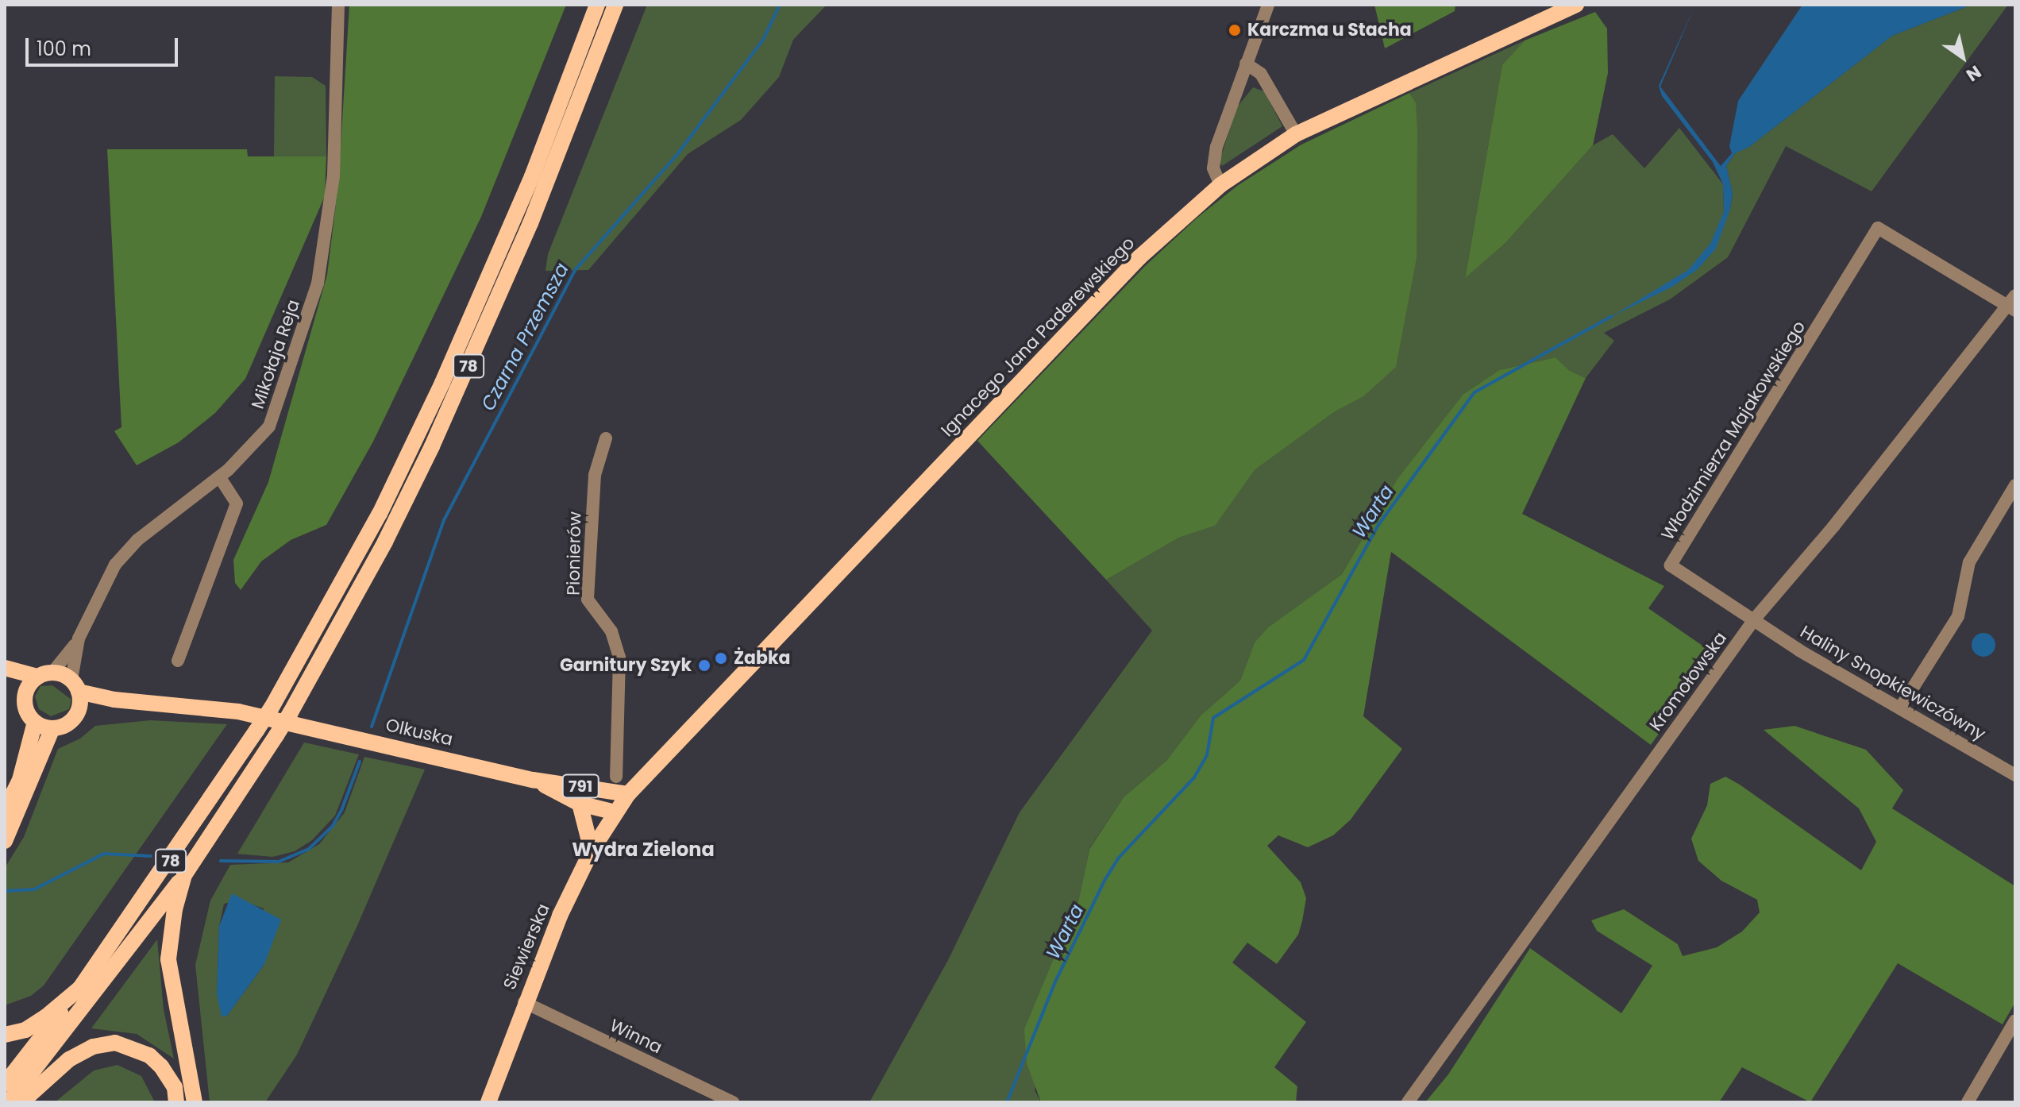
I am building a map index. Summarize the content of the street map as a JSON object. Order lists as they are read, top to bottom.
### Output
{
  "streets": {
    "main road": [
      "Ignacego Jana Paderewskiego",
      "78",
      "Olkuska",
      "791",
      "Siewierska"
    ],
    "street": [
      "Mikołaja Reja",
      "Włodzimierza Majakowskiego",
      "Pionierów",
      "Kromołowska",
      "Haliny Snopkiewiczówny",
      "Winna"
    ]
  },
  "crossings": [
    ["Ignacego Jana Paderewskiego", "Olkuska"],
    ["Ignacego Jana Paderewskiego", "Siewierska"],
    ["78", "Olkuska"],
    ["Włodzimierza Majakowskiego", "Kromołowska"],
    ["Włodzimierza Majakowskiego", "Haliny Snopkiewiczówny"],
    ["Kromołowska", "Haliny Snopkiewiczówny"],
    ["Olkuska", "Siewierska"],
    ["Siewierska", "Winna"]
  ],
  "districts": ["Wydra Zielona"],
  "water": ["Czarna Przemsza", "Warta"],
  "places": ["Karczma u Stacha", "Żabka", "Garnitury Szyk"],
  "scale_bar": "100 m",
  "north": "bottom right"
}
